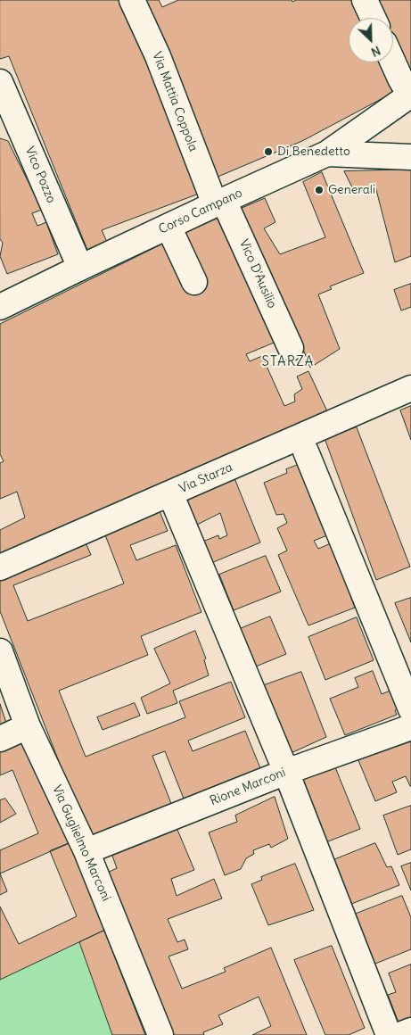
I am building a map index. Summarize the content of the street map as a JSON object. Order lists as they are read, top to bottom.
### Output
{
  "streets": {
    "street": [
      "Via Mattia Coppola",
      "Vico Pozzo",
      "Corso Campano",
      "Vico D'Ausilio",
      "Via Starza",
      "Rione Marconi",
      "Via Guglielmo Marconi"
    ]
  },
  "crossings": [
    ["Via Mattia Coppola", "Corso Campano"],
    ["Via Mattia Coppola", "Vico D'Ausilio"],
    ["Vico Pozzo", "Corso Campano"],
    ["Corso Campano", "Vico D'Ausilio"],
    ["Rione Marconi", "Via Guglielmo Marconi"]
  ],
  "districts": ["STARZA"],
  "places": ["Di Benedetto", "Generali"],
  "north": "bottom right"
}
